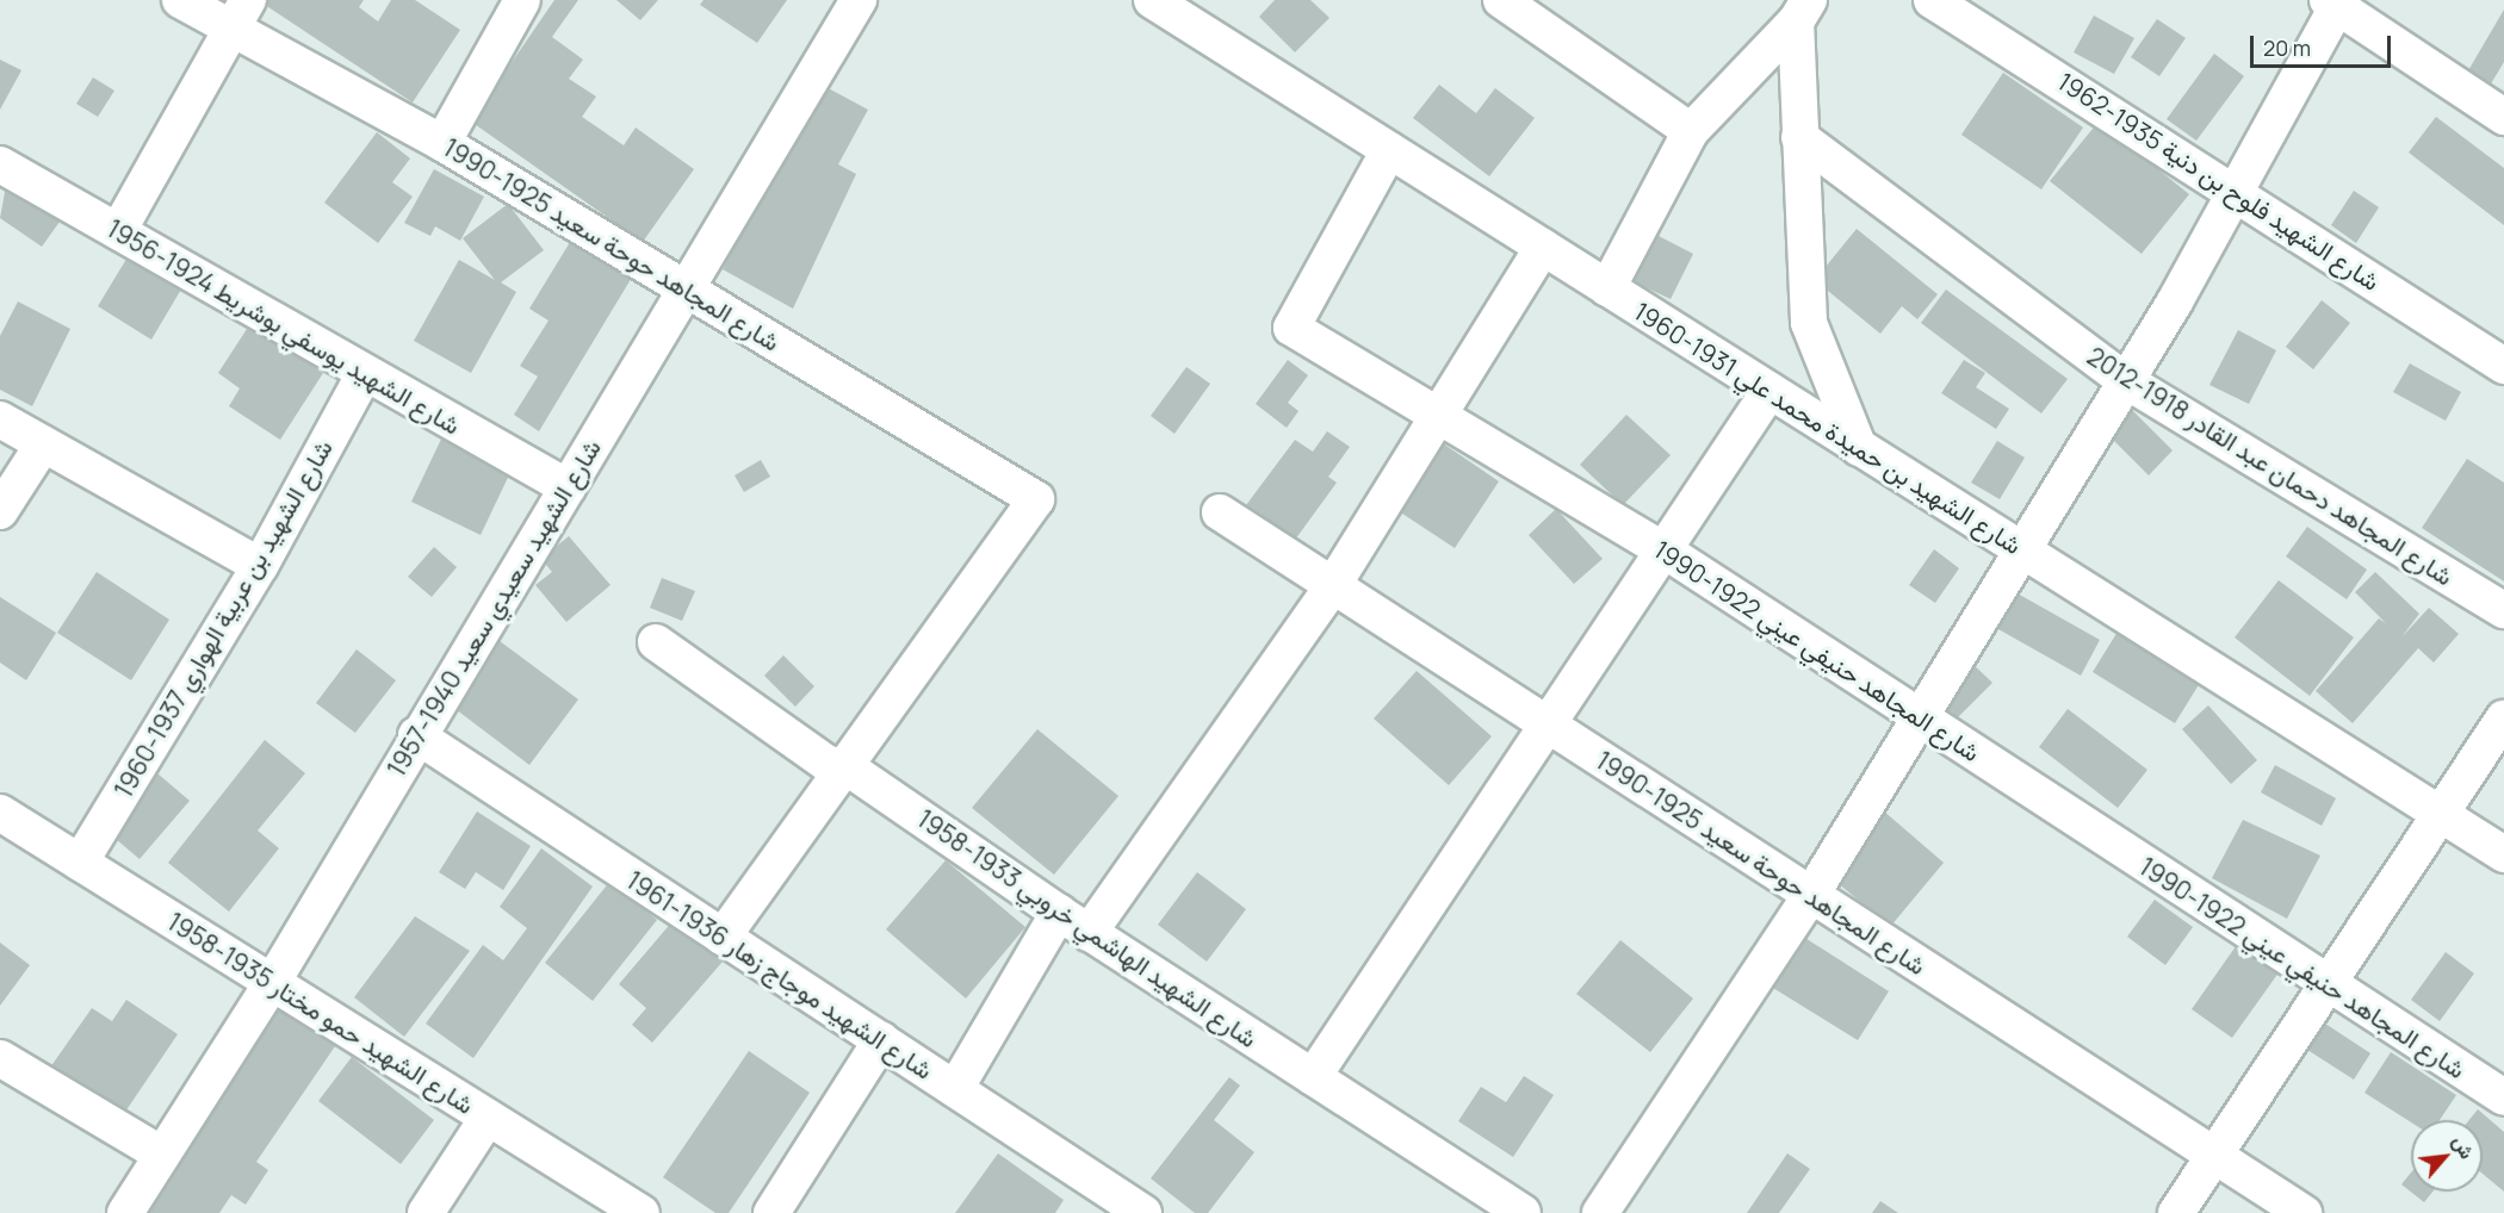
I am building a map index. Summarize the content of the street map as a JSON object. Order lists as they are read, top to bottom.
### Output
{
  "streets": {
    "street": [
      "شارع الشهيد فلوح بن دنية 1935-1962",
      "شارع المجاهد حوحة سعيد 1925-1990",
      "شارع الشهيد يوسفي بوشريط 1924-1956",
      "شارع الشهيد بن حميدة محمد علي 1931-1960",
      "شارع المجاهد دحمان عبد القادر 1918-2012",
      "شارع الشهيد سعيدي سعيد 1940-1957",
      "شارع الشهيد بن عربية الهواري 1937-1960",
      "شارع المجاهد حنيفي عيني 1922-1990",
      "شارع الشهيد الهاشمي خروبي 1933-1958",
      "شارع الشهيد موجاج زهار 1936-1961",
      "شارع الشهيد حمو مختار 1935-1958"
    ]
  },
  "crossings": [
    ["شارع المجاهد حوحة سعيد 1925-1990", "شارع الشهيد سعيدي سعيد 1940-1957"],
    ["شارع المجاهد حوحة سعيد 1925-1990", "شارع الشهيد الهاشمي خروبي 1933-1958"],
    ["شارع الشهيد يوسفي بوشريط 1924-1956", "شارع الشهيد سعيدي سعيد 1940-1957"],
    ["شارع الشهيد يوسفي بوشريط 1924-1956", "شارع الشهيد بن عربية الهواري 1937-1960"],
    ["شارع الشهيد بن حميدة محمد علي 1931-1960", "شارع المجاهد حنيفي عيني 1922-1990"],
    ["شارع الشهيد سعيدي سعيد 1940-1957", "شارع الشهيد موجاج زهار 1936-1961"],
    ["شارع الشهيد سعيدي سعيد 1940-1957", "شارع الشهيد حمو مختار 1935-1958"],
    ["شارع الشهيد بن عربية الهواري 1937-1960", "شارع الشهيد حمو مختار 1935-1958"]
  ],
  "scale_bar": "20 m",
  "north": "top right"
}
